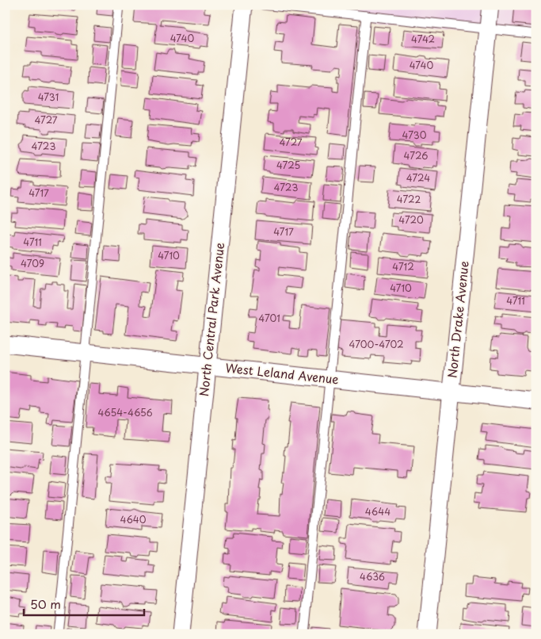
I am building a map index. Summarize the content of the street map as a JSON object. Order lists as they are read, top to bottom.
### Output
{
  "streets": {
    "street": ["North Central Park Avenue", "North Drake Avenue", "West Leland Avenue"]
  },
  "crossings": [
    ["North Central Park Avenue", "West Leland Avenue"],
    ["North Drake Avenue", "West Leland Avenue"]
  ],
  "house_numbers": [
    "4740",
    "4742",
    "4740",
    "4731",
    "4727",
    "4730",
    "4727",
    "4723",
    "4726",
    "4725",
    "4724",
    "4723",
    "4717",
    "4722",
    "4720",
    "4717",
    "4711",
    "4710",
    "4709",
    "4712",
    "4710",
    "4711",
    "4701",
    "4700-4702",
    "4654-4656",
    "4644",
    "4640",
    "4636"
  ],
  "scale_bar": "50 m"
}
